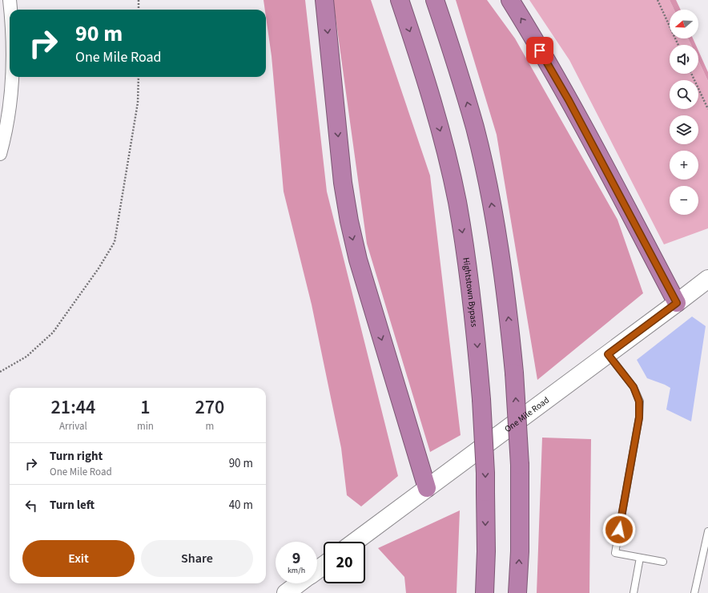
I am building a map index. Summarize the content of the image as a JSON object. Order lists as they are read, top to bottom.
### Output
{
  "streets": {
    "highway": ["Hightstown Bypass"],
    "street": ["One Mile Road"]
  },
  "north": "left",
  "page": {
    "map_buttons": ["+", "−"],
    "turn": ["90 m", "One Mile Road"],
    "eta": [
      "21:44",
      "Arrival",
      "1",
      "min",
      "270",
      "m"
    ],
    "list": [
      {
        "name": "Turn right",
        "note": "One Mile Road",
        "value": "90 m"
      },
      {
        "name": "Turn left",
        "value": "40 m"
      }
    ],
    "buttons": ["Exit", "Share"],
    "speed": "9 km/h",
    "limit": "20"
  }
}
